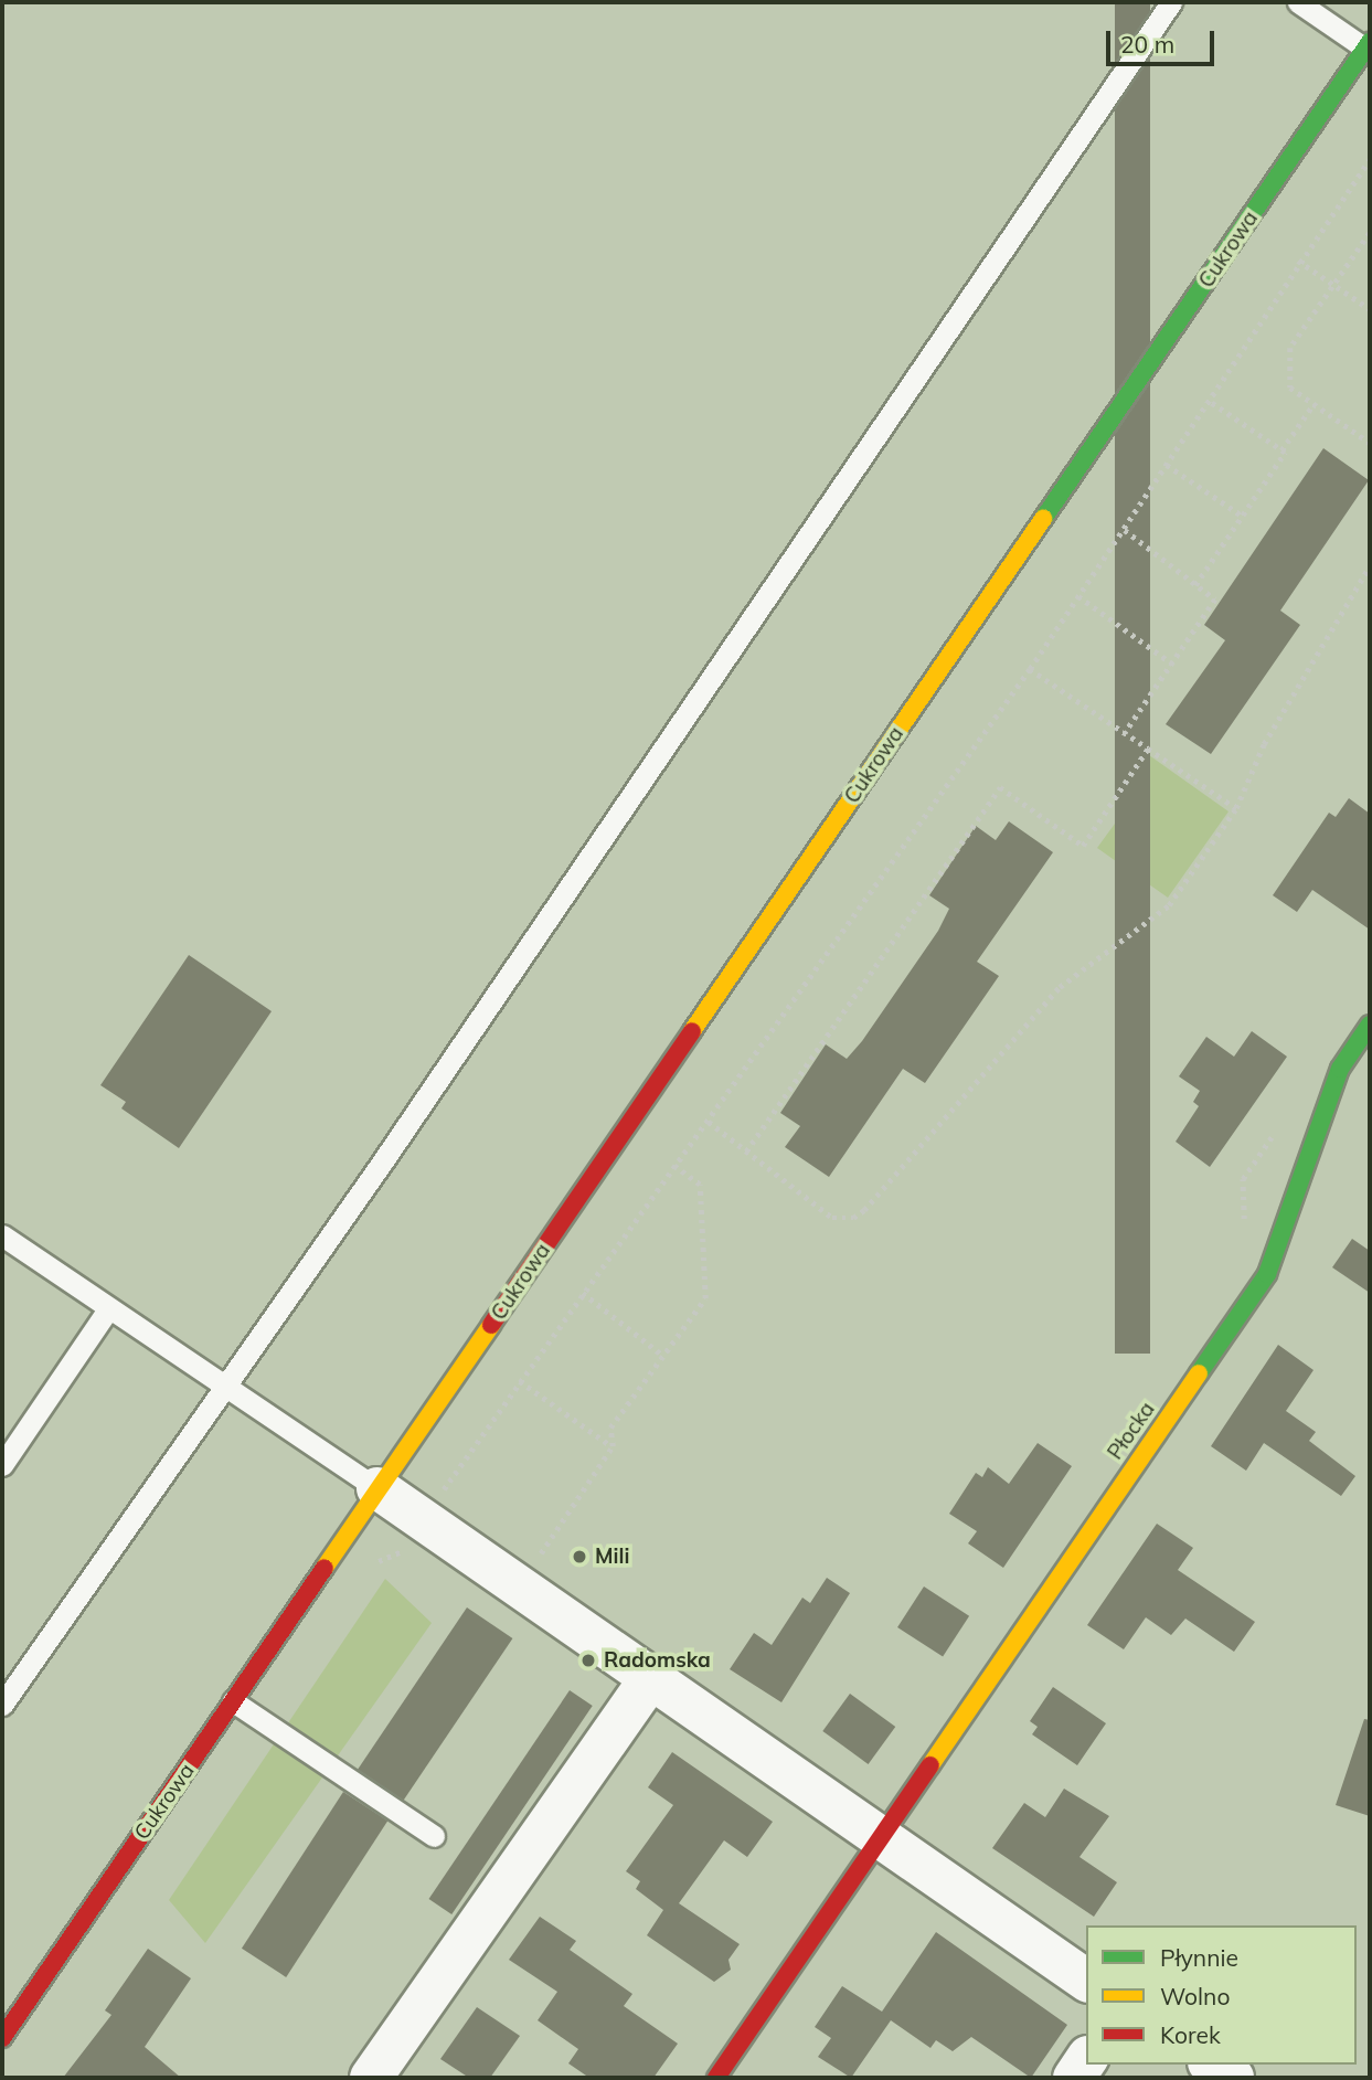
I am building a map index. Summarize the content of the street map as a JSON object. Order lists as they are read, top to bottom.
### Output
{
  "streets": {
    "street": ["Cukrowa", "Płocka"]
  },
  "places": ["Mili", "Radomska"],
  "legend": ["Płynnie", "Wolno", "Korek"],
  "scale_bar": "20 m"
}
